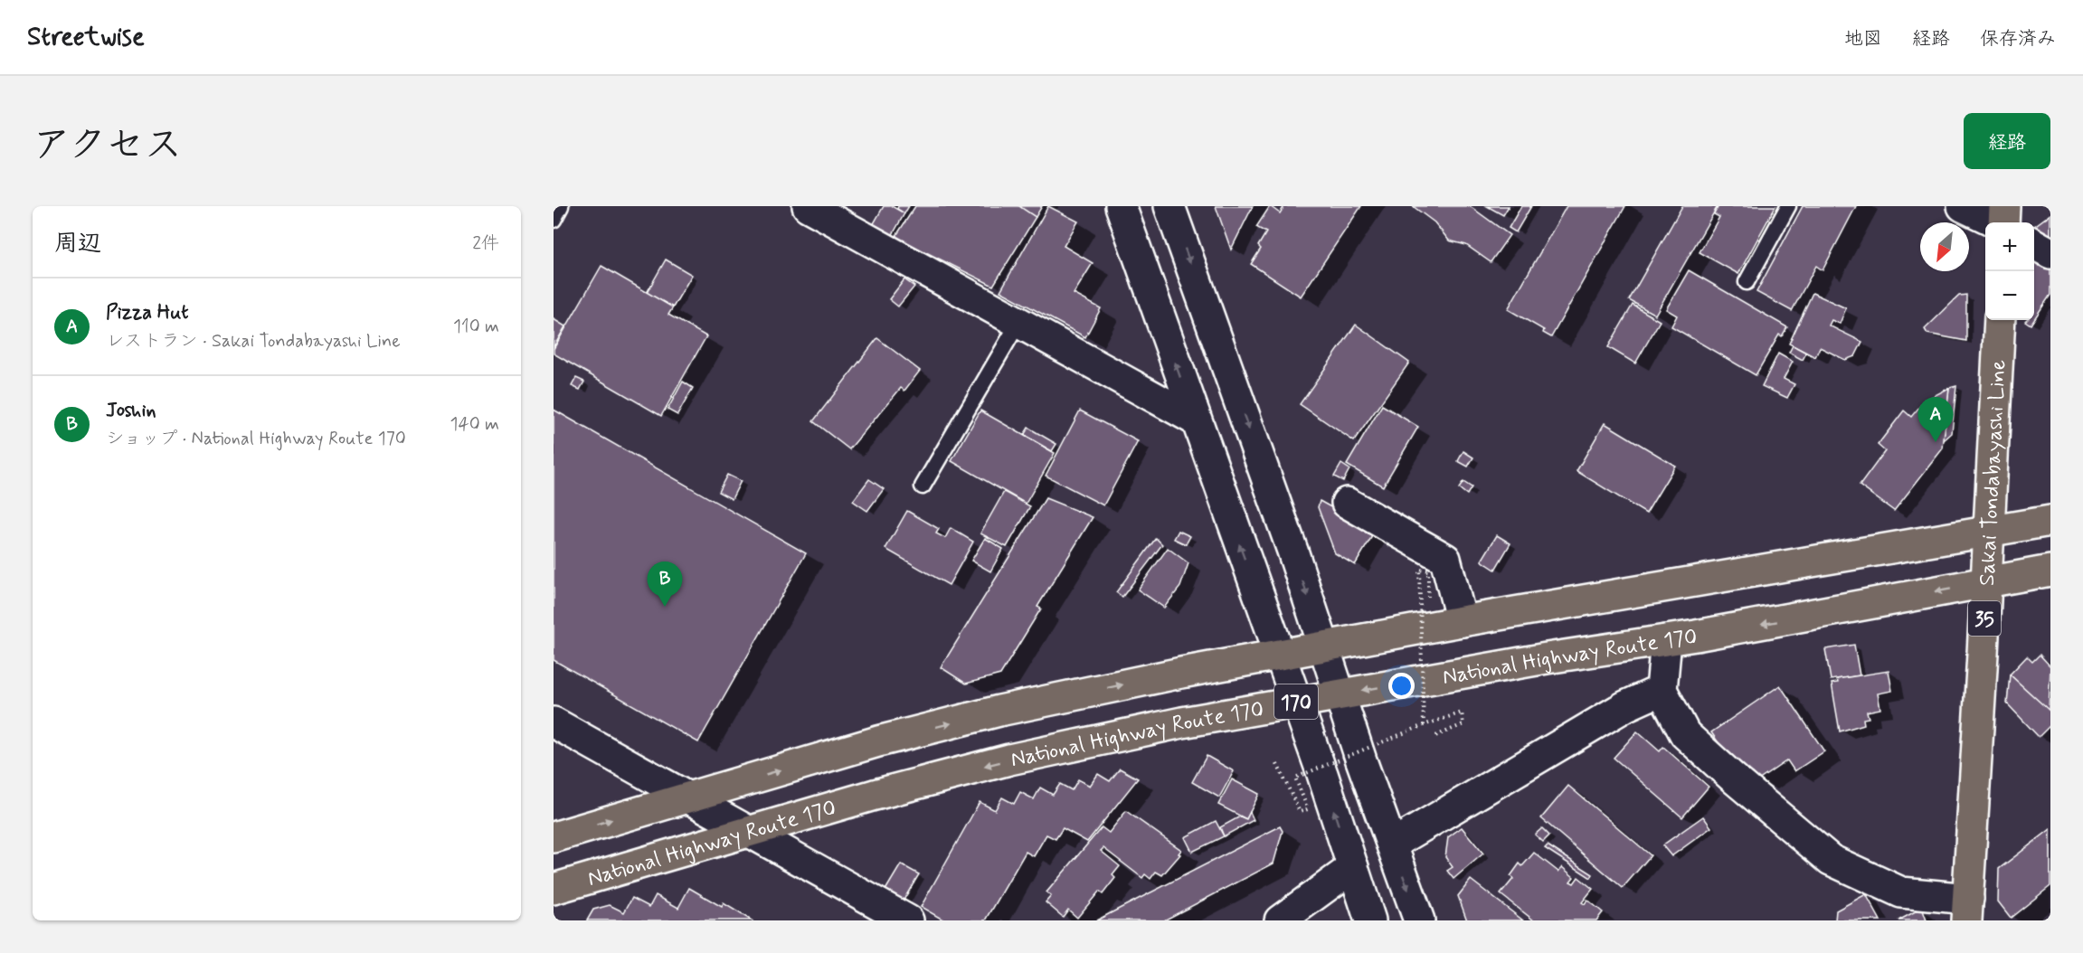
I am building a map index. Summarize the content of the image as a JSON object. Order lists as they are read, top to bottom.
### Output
{
  "streets": {
    "main road": [
      "Sakai Tondabayashi Line",
      "35",
      "National Highway Route 170",
      "170"
    ]
  },
  "crossings": [
    ["Sakai Tondabayashi Line", "National Highway Route 170"],
    ["Sakai Tondabayashi Line", "170"]
  ],
  "north": "bottom left",
  "page": {
    "header": "Streetwise",
    "nav": ["地図", "経路", "保存済み"],
    "title": "アクセス",
    "buttons": "経路",
    "heading": ["周辺", "2件"],
    "map_buttons": ["+", "−"],
    "list": [
      {
        "mark": "A",
        "name": "Pizza Hut",
        "note": "レストラン · Sakai Tondabayashi Line",
        "value": "110 m"
      },
      {
        "mark": "B",
        "name": "Joshin",
        "note": "ショップ · National Highway Route 170",
        "value": "140 m"
      }
    ],
    "pins": ["A", "B"]
  }
}
